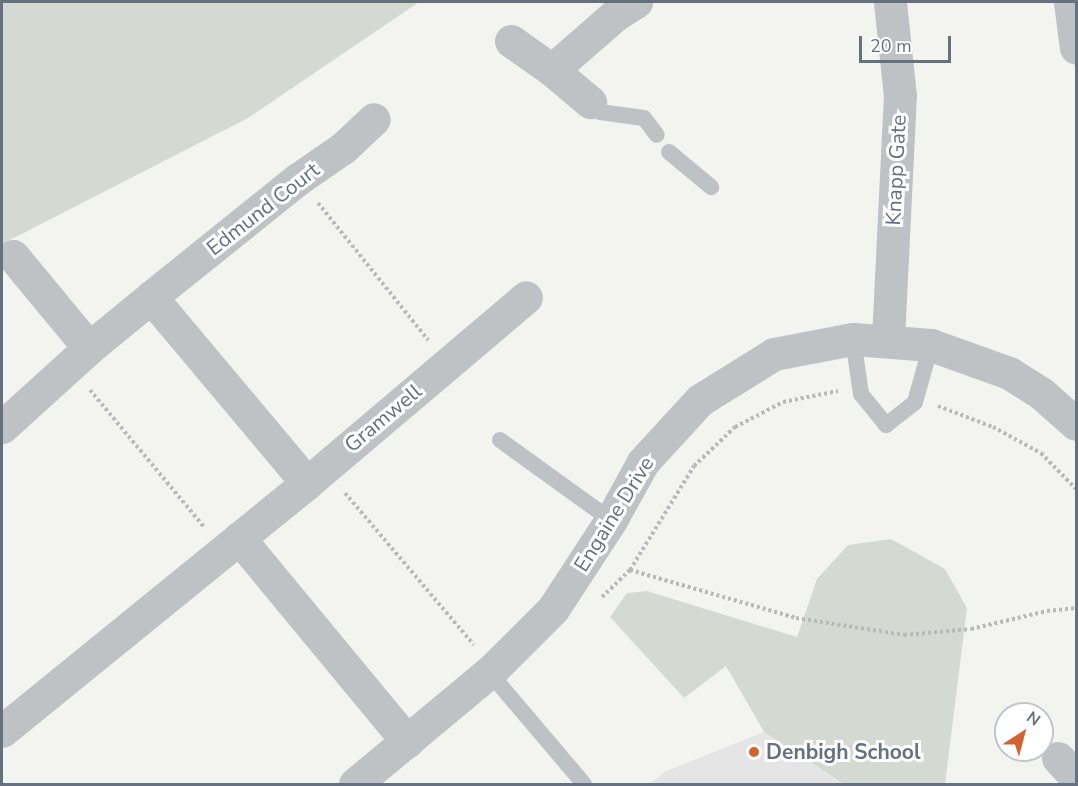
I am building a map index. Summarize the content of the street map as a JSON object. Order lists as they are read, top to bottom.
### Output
{
  "streets": {
    "street": [
      "Knapp Gate",
      "Edmund Court",
      "Gramwell",
      "Engaine Drive"
    ]
  },
  "crossings": [
    ["Knapp Gate", "Engaine Drive"]
  ],
  "places": ["Denbigh School"],
  "scale_bar": "20 m",
  "north": "top right"
}
